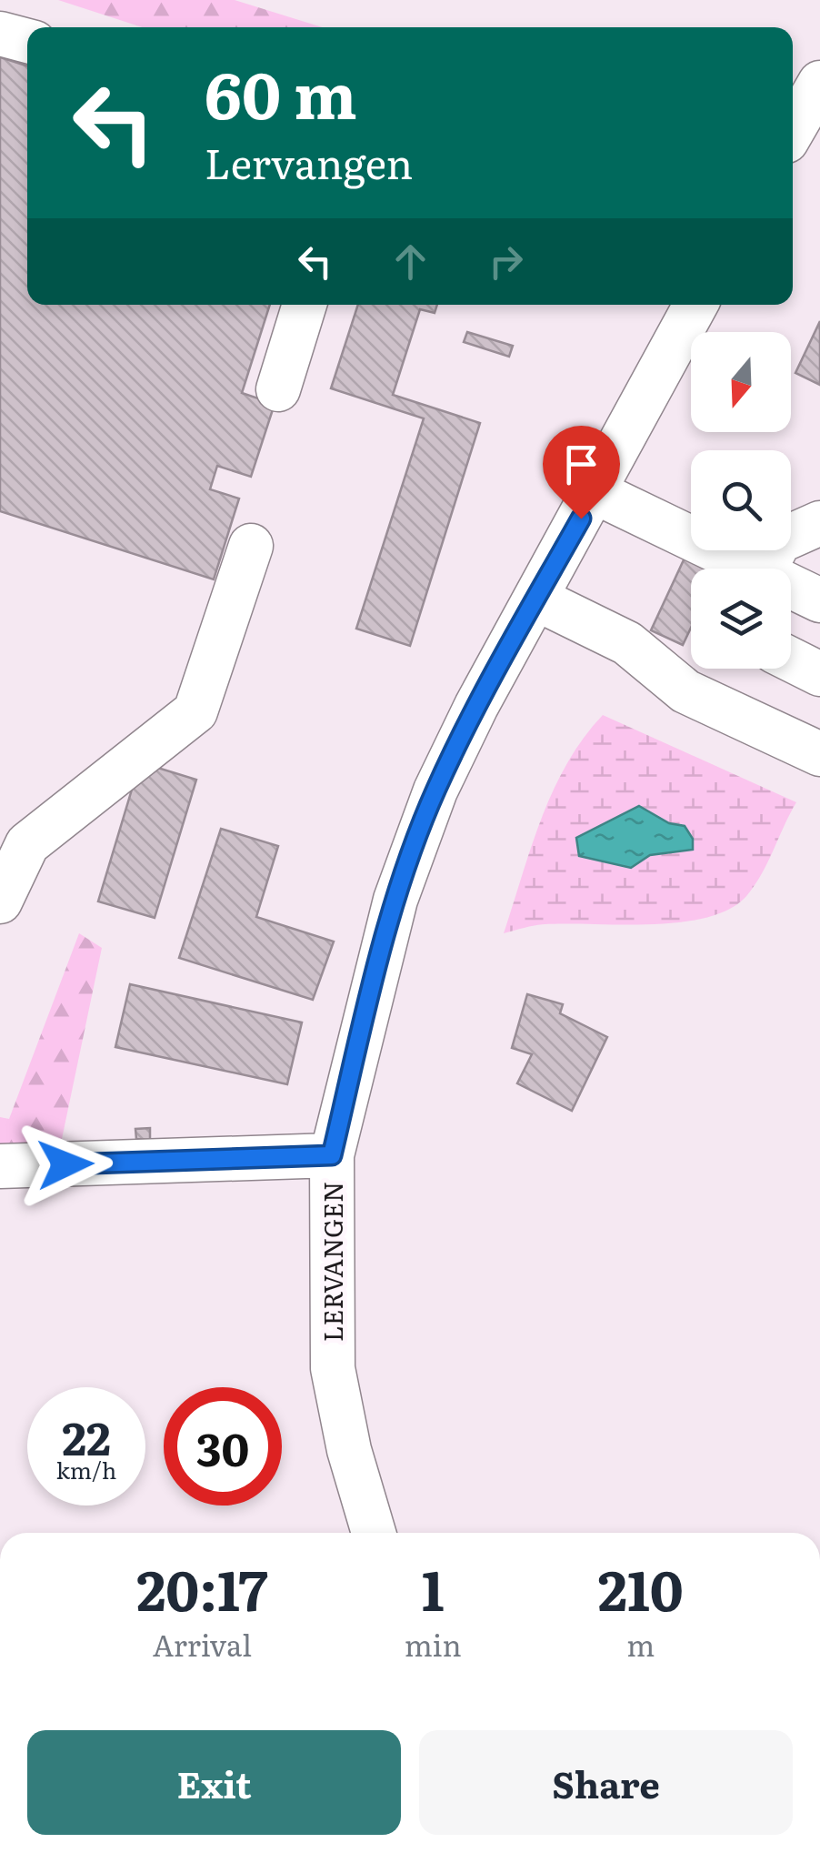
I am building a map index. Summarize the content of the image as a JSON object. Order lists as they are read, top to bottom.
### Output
{
  "streets": {
    "street": ["LERVANGEN"]
  },
  "north": "bottom",
  "page": {
    "turn": ["60 m", "Lervangen"],
    "speed": "22 km/h",
    "limit": "30",
    "eta": [
      "20:17",
      "Arrival",
      "1",
      "min",
      "210",
      "m"
    ],
    "buttons": ["Exit", "Share"]
  }
}
